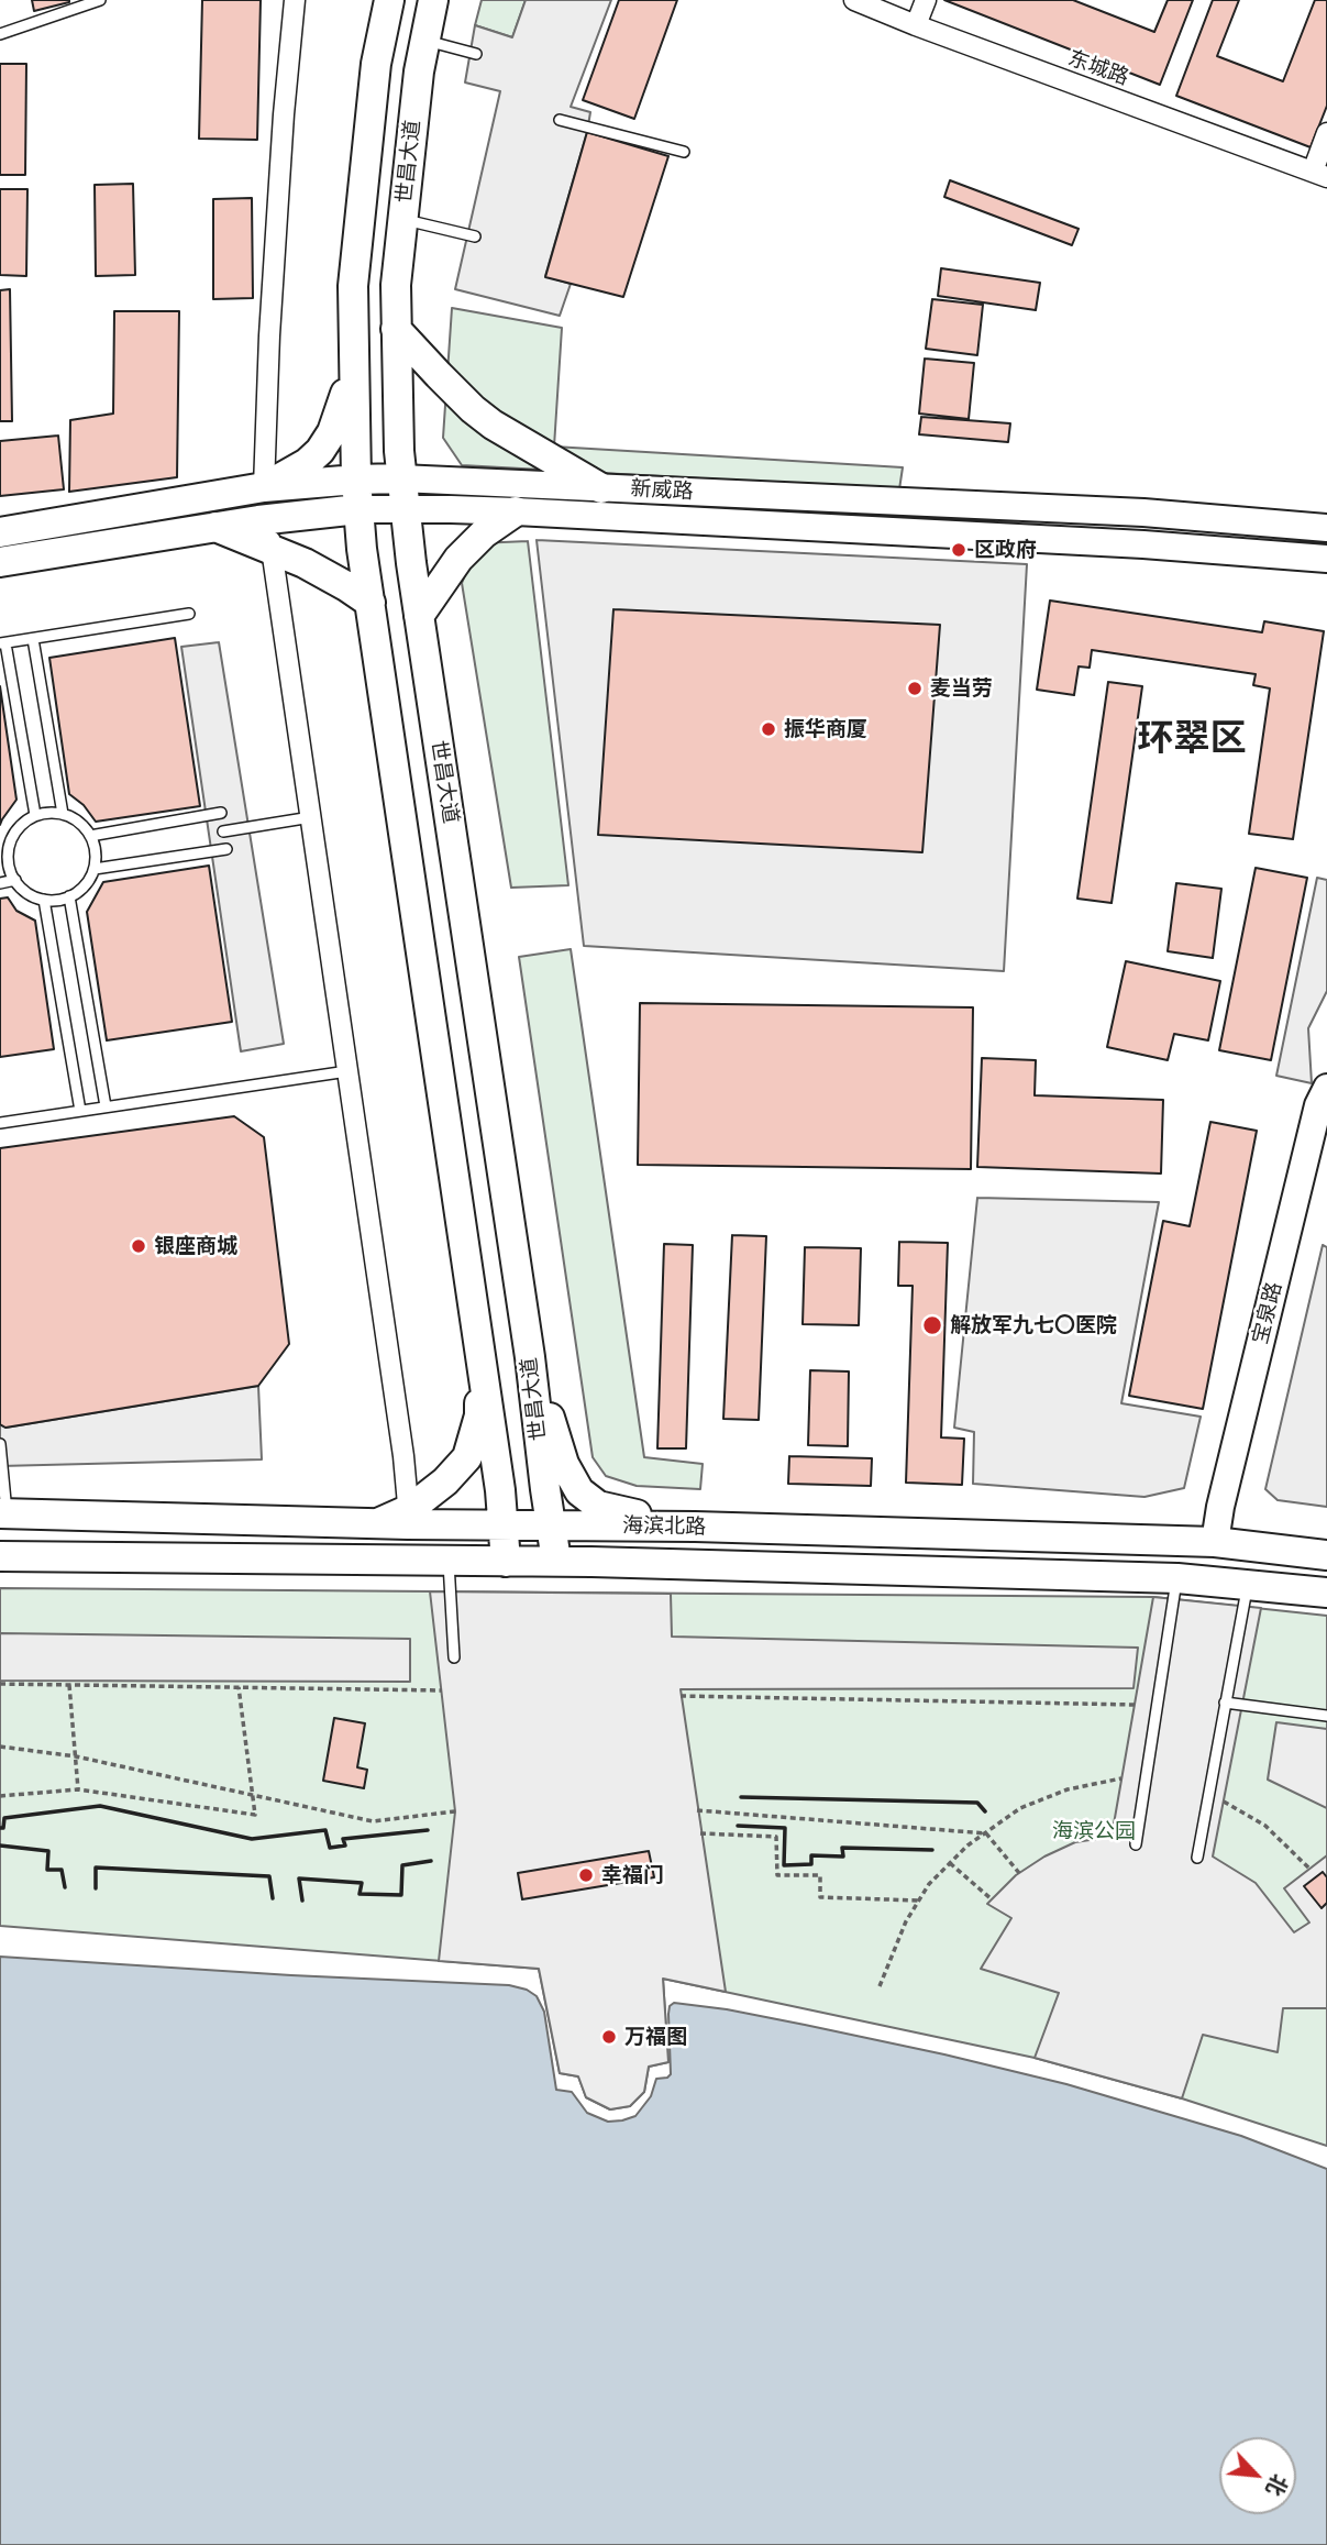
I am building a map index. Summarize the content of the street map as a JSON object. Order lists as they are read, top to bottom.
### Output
{
  "streets": {
    "main road": [
      "世昌大道",
      "新威路",
      "宝泉路",
      "海滨北路"
    ],
    "street": ["东城路"]
  },
  "crossings": [
    ["世昌大道", "新威路"],
    ["世昌大道", "海滨北路"],
    ["宝泉路", "海滨北路"]
  ],
  "districts": ["环翠区"],
  "parks": ["海滨公园"],
  "places": [
    "区政府",
    "麦当劳",
    "振华商厦",
    "银座商城",
    "解放军九七〇医院",
    "幸福门",
    "万福图"
  ],
  "north": "bottom right"
}
